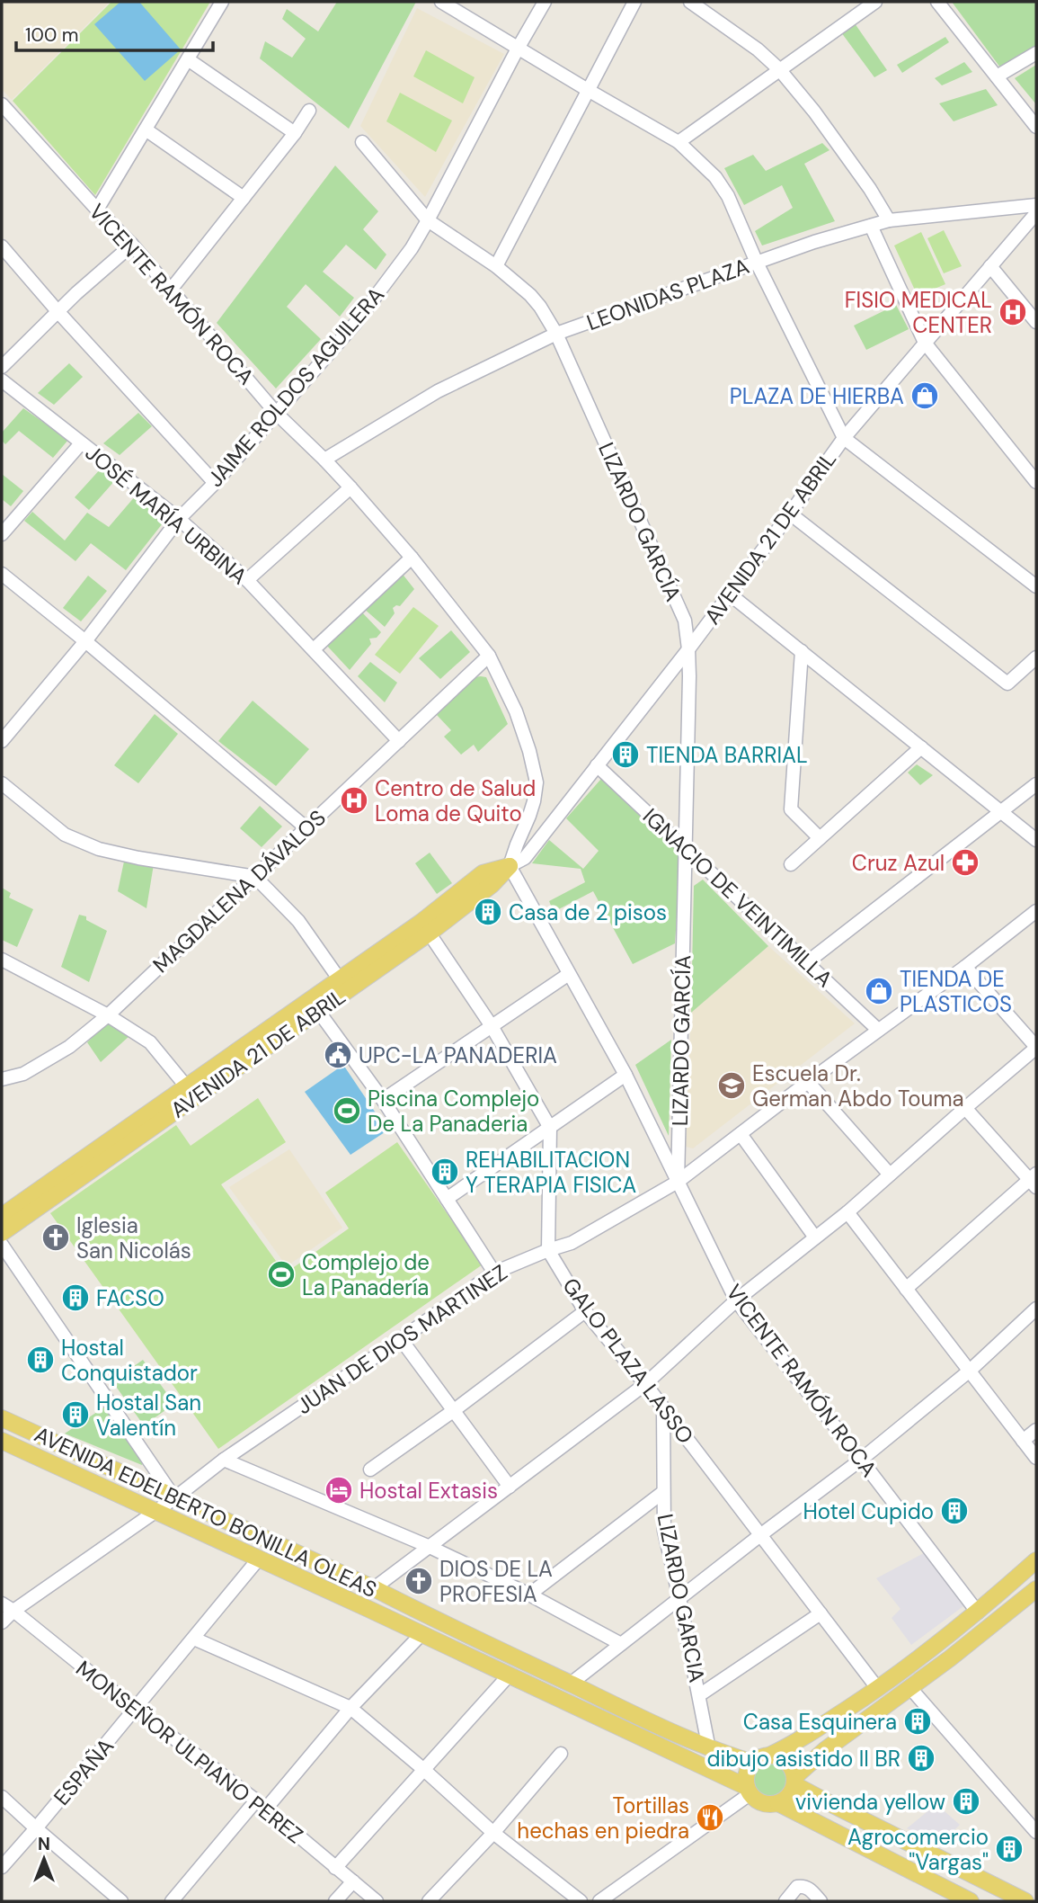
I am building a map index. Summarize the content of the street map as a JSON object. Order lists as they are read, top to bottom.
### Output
{
  "streets": {
    "main road": ["AVENIDA 21 DE ABRIL", "AVENIDA EDELBERTO BONILLA OLEAS"],
    "street": [
      "VICENTE RAMÓN ROCA",
      "LEONIDAS PLAZA",
      "JAIME ROLDOS AGUILERA",
      "JOSÉ MARÍA URBINA",
      "LIZARDO GARCÍA",
      "MAGDALENA DÁVALOS",
      "IGNACIO DE VEINTIMILLA",
      "JUAN DE DIOS MARTINEZ",
      "GALO PLAZA LASSO",
      "LIZARDO GARCIA",
      "MONSEÑOR ULPIANO PEREZ",
      "ESPAÑA"
    ]
  },
  "crossings": [
    ["VICENTE RAMÓN ROCA", "LEONIDAS PLAZA"],
    ["VICENTE RAMÓN ROCA", "JAIME ROLDOS AGUILERA"],
    ["VICENTE RAMÓN ROCA", "LIZARDO GARCÍA"],
    ["VICENTE RAMÓN ROCA", "AVENIDA 21 DE ABRIL"],
    ["VICENTE RAMÓN ROCA", "MAGDALENA DÁVALOS"],
    ["VICENTE RAMÓN ROCA", "JUAN DE DIOS MARTINEZ"],
    ["LEONIDAS PLAZA", "LIZARDO GARCÍA"],
    ["JAIME ROLDOS AGUILERA", "JOSÉ MARÍA URBINA"],
    ["JAIME ROLDOS AGUILERA", "LIZARDO GARCÍA"],
    ["JOSÉ MARÍA URBINA", "MAGDALENA DÁVALOS"],
    ["LIZARDO GARCÍA", "AVENIDA 21 DE ABRIL"],
    ["LIZARDO GARCÍA", "IGNACIO DE VEINTIMILLA"],
    ["LIZARDO GARCÍA", "JUAN DE DIOS MARTINEZ"],
    ["AVENIDA 21 DE ABRIL", "IGNACIO DE VEINTIMILLA"],
    ["IGNACIO DE VEINTIMILLA", "JUAN DE DIOS MARTINEZ"],
    ["JUAN DE DIOS MARTINEZ", "GALO PLAZA LASSO"],
    ["JUAN DE DIOS MARTINEZ", "AVENIDA EDELBERTO BONILLA OLEAS"],
    ["JUAN DE DIOS MARTINEZ", "MONSEÑOR ULPIANO PEREZ"],
    ["GALO PLAZA LASSO", "LIZARDO GARCIA"],
    ["AVENIDA EDELBERTO BONILLA OLEAS", "LIZARDO GARCIA"],
    ["AVENIDA EDELBERTO BONILLA OLEAS", "ESPAÑA"],
    ["MONSEÑOR ULPIANO PEREZ", "ESPAÑA"]
  ],
  "places": {
    "hospital": ["FISIO MEDICAL CENTER", "Centro de Salud Loma de Quito"],
    "shop": ["PLAZA DE HIERBA", "TIENDA DE PLASTICOS"],
    "building": [
      "TIENDA BARRIAL",
      "Casa de 2 pisos",
      "REHABILITACION Y TERAPIA FISICA",
      "FACSO",
      "Hostal Conquistador",
      "Hostal San Valentín",
      "Hotel Cupido",
      "Casa Esquinera",
      "dibujo asistido II BR",
      "vivienda yellow",
      "Agrocomercio \"Vargas\""
    ],
    "pharmacy": ["Cruz Azul"],
    "public building": ["UPC-LA PANADERIA"],
    "school or university": ["Escuela Dr. German Abdo Touma"],
    "sports": ["Piscina Complejo De La Panaderia", "Complejo de La Panadería"],
    "church": ["Iglesia San Nicolás", "DIOS DE LA PROFESIA"],
    "hotel": ["Hostal Extasis"],
    "restaurant": ["Tortillas hechas en piedra"]
  },
  "scale_bar": "100 m",
  "north": "top"
}
